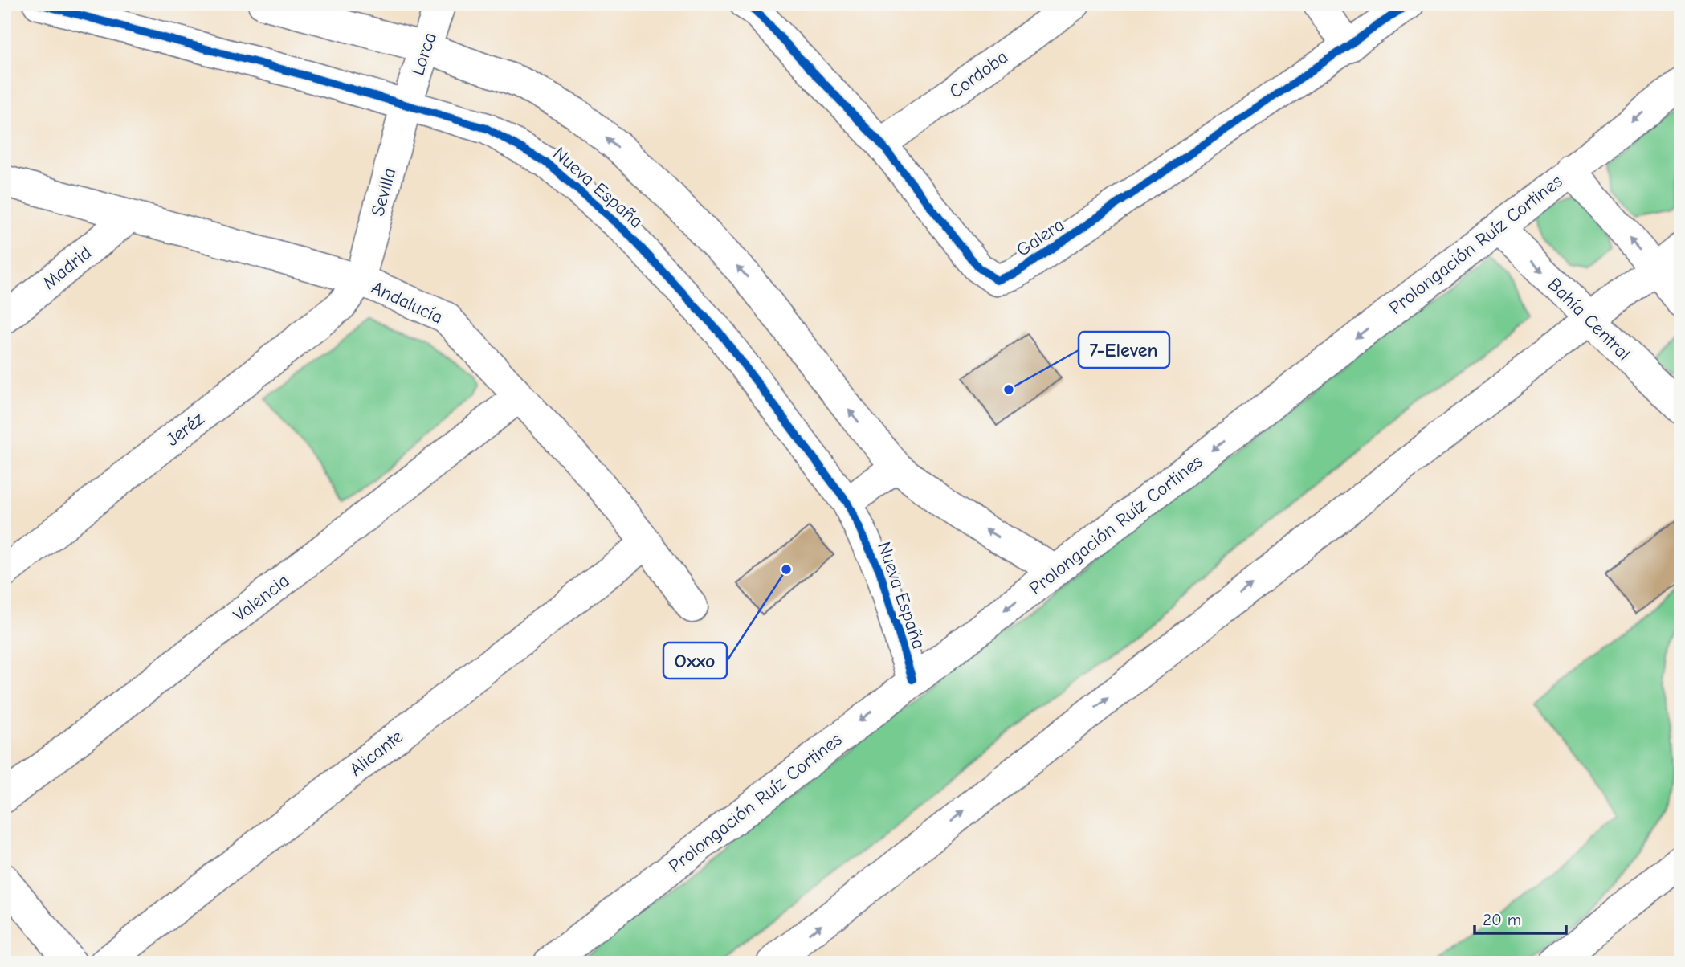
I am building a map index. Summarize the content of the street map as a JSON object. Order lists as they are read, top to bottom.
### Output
{
  "streets": {
    "street": [
      "Lorca",
      "Cordoba",
      "Nueva España",
      "Sevilla",
      "Galera",
      "Prolongación Ruíz Cortines",
      "Madrid",
      "Andalucía",
      "Bahía Central",
      "Jeréz",
      "Valencia",
      "Alicante"
    ]
  },
  "crossings": [
    ["Lorca", "Nueva España"],
    ["Lorca", "Sevilla"],
    ["Cordoba", "Galera"],
    ["Nueva España", "Sevilla"],
    ["Nueva España", "Prolongación Ruíz Cortines"],
    ["Sevilla", "Andalucía"],
    ["Sevilla", "Jeréz"],
    ["Prolongación Ruíz Cortines", "Bahía Central"],
    ["Madrid", "Andalucía"],
    ["Andalucía", "Jeréz"],
    ["Andalucía", "Valencia"],
    ["Andalucía", "Alicante"]
  ],
  "places": ["7-Eleven", "Oxxo"],
  "scale_bar": "20 m"
}
